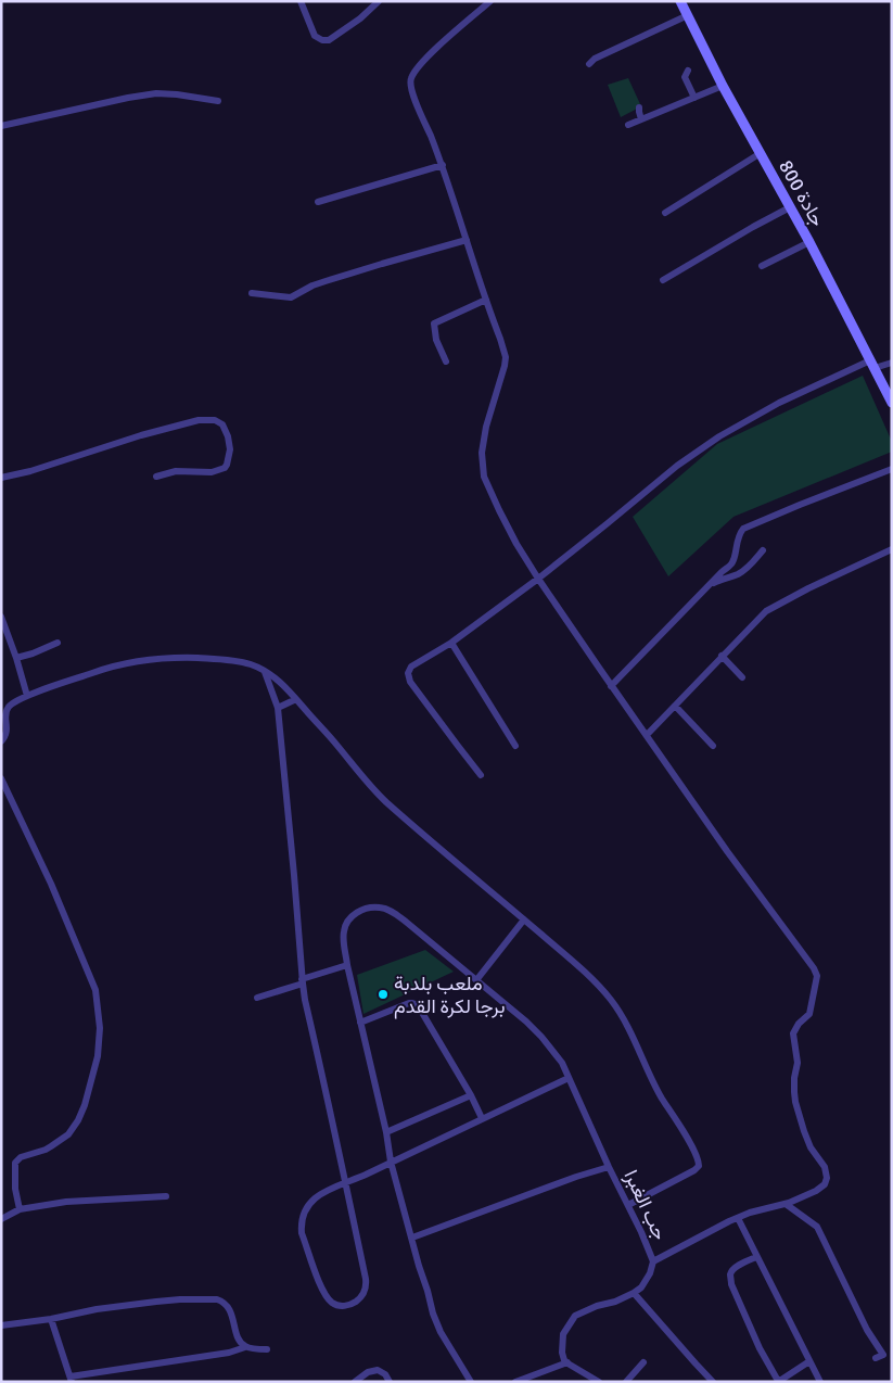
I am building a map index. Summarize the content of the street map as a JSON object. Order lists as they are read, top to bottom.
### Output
{
  "streets": {
    "main road": ["جادة 800"],
    "street": ["جب الغبرا"]
  },
  "places": ["ملعب بلدبة برجا لكرة القدم"]
}
